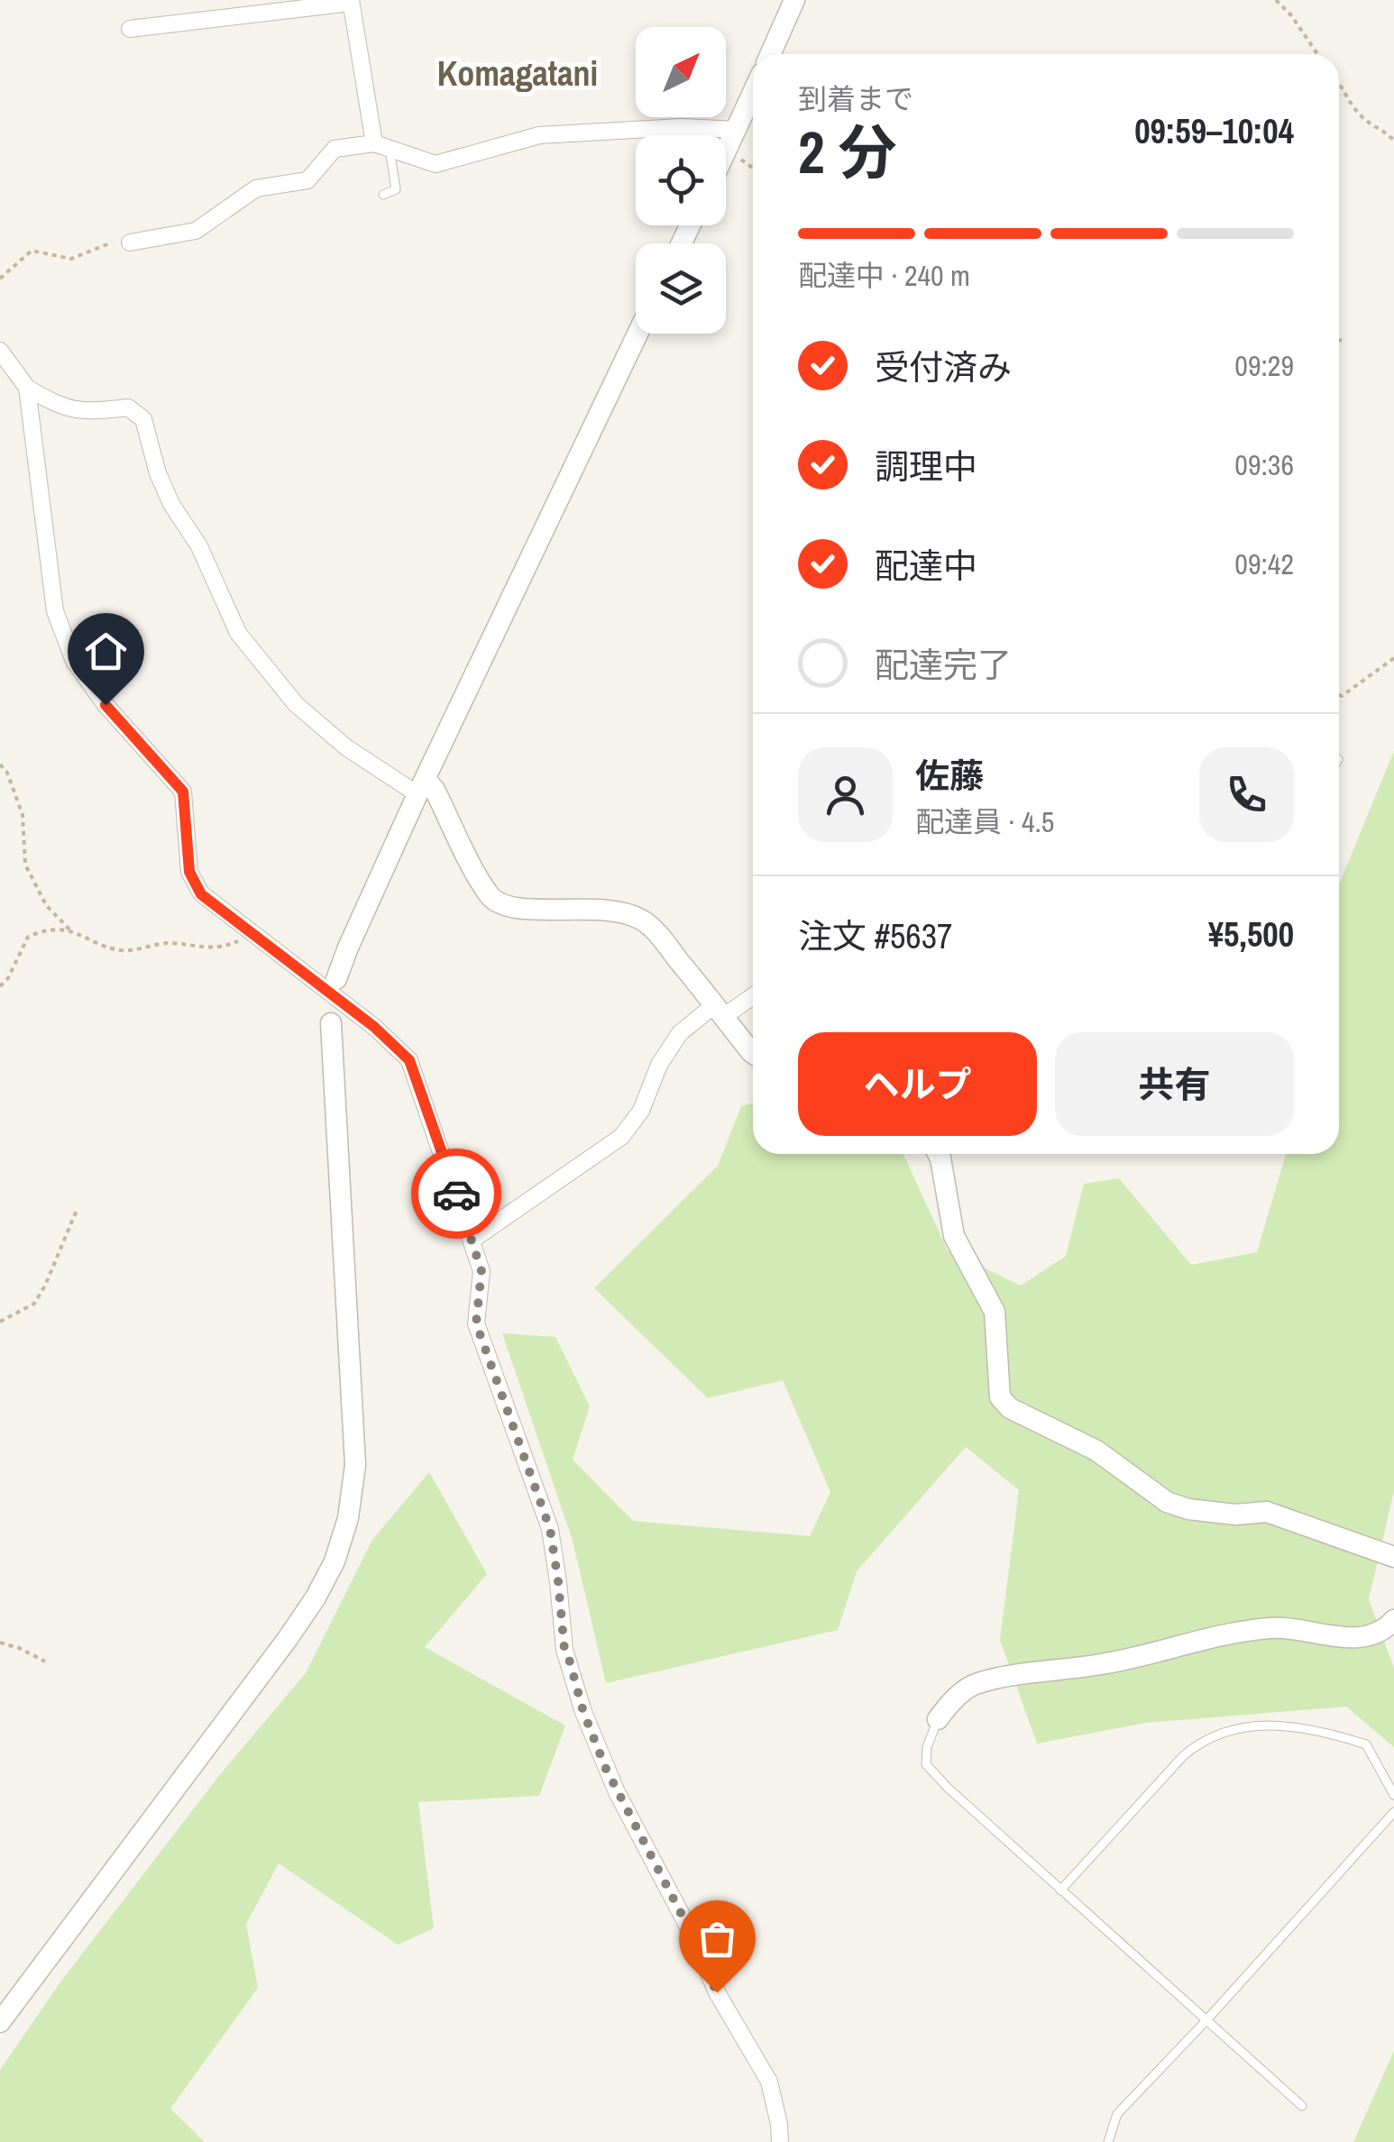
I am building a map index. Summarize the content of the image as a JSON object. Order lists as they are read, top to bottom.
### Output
{
  "districts": ["Komagatani"],
  "north": "top right",
  "page": {
    "heading": ["2 分", "到着まで", "09:59–10:04"],
    "panel": [
      "佐藤",
      "配達員 · 4.5",
      "注文 #5637",
      "¥5,500"
    ],
    "bar": "配達中 · 240 m",
    "list": [
      ["受付済み", "09:29"],
      ["調理中", "09:36"],
      ["配達中", "09:42"],
      "配達完了"
    ],
    "buttons": ["ヘルプ", "共有"]
  }
}
